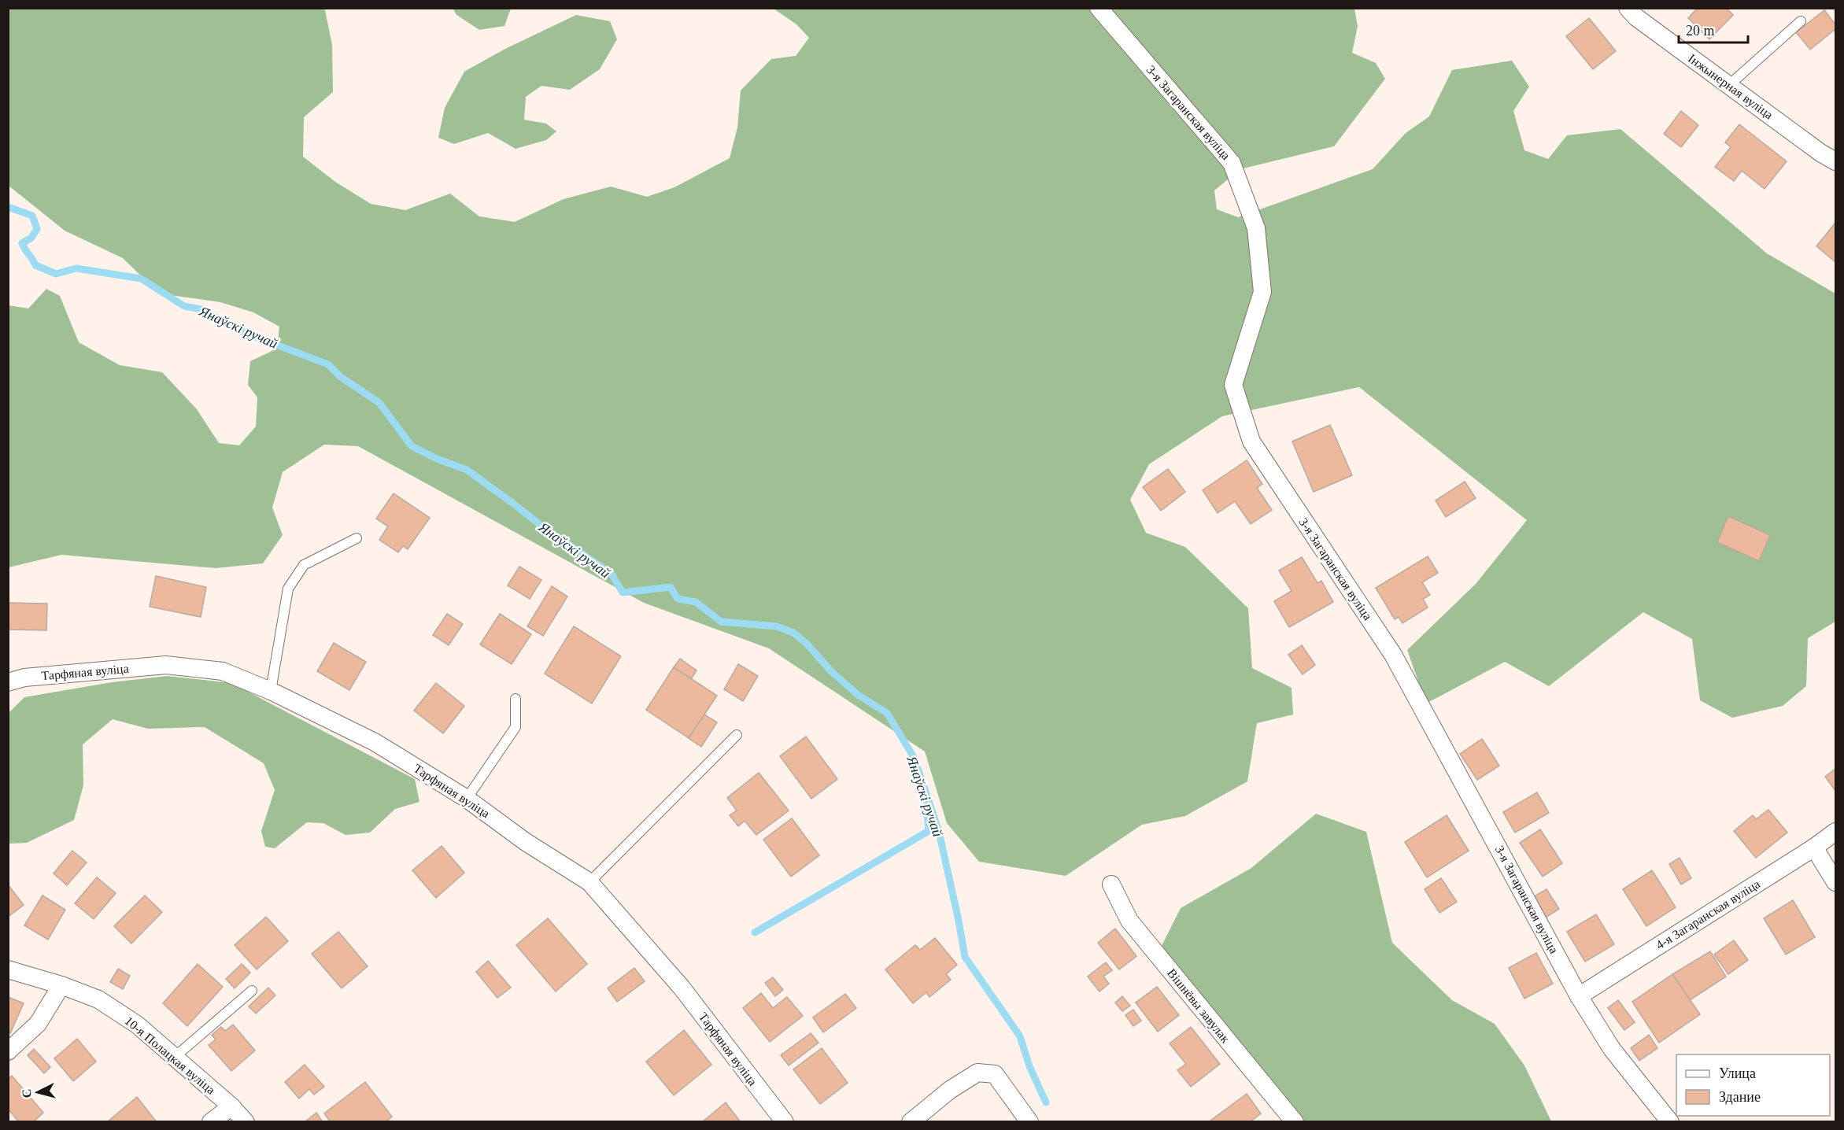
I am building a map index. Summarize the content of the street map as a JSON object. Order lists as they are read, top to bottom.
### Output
{
  "streets": {
    "street": [
      "Інжынерная вуліца",
      "3-я Загаранская вуліца",
      "Тарфяная вуліца",
      "4-я Загаранская вуліца",
      "Вішнёвы завулак",
      "10-я Полацкая вуліца"
    ]
  },
  "crossings": [
    ["3-я Загаранская вуліца", "4-я Загаранская вуліца"]
  ],
  "water": ["Янаўскі ручай"],
  "legend": ["Улица", "Здание"],
  "scale_bar": "20 m",
  "north": "left"
}
